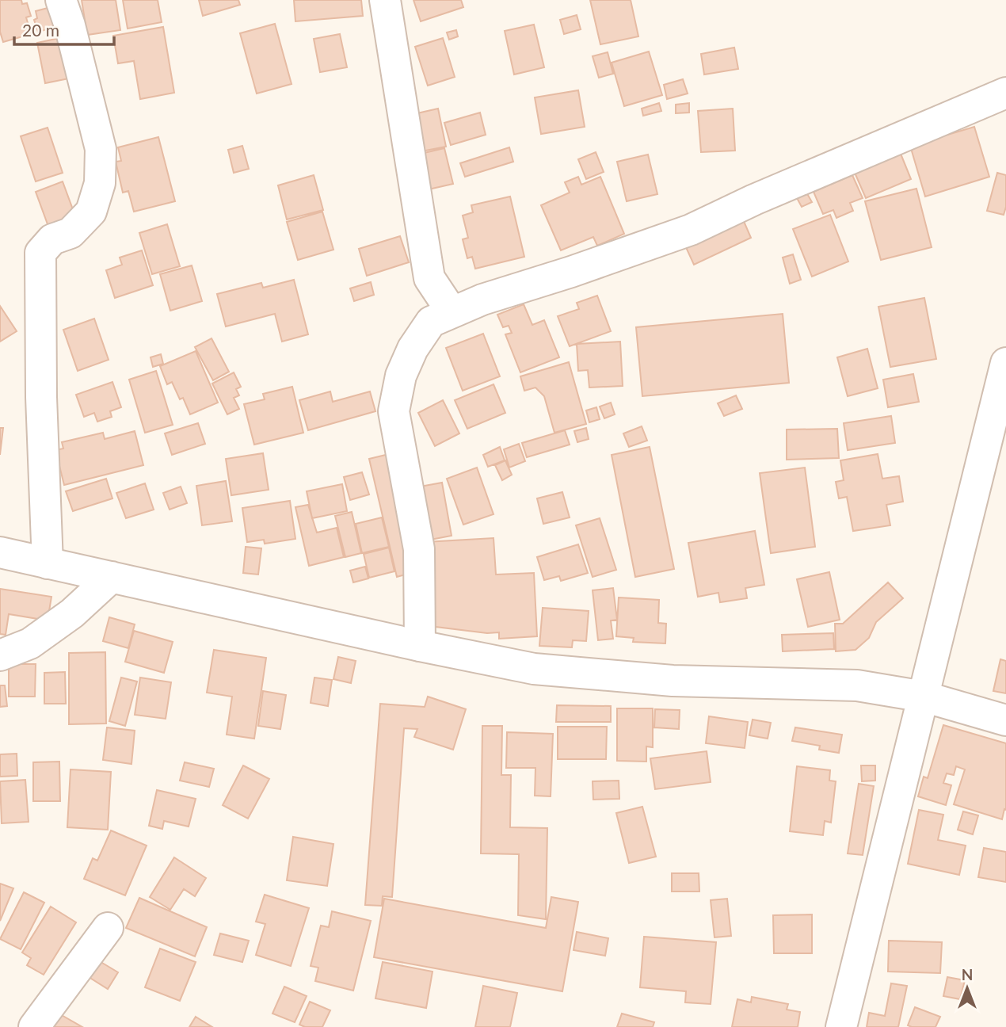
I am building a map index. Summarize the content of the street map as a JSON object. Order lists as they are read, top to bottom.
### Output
{
  "scale_bar": "20 m",
  "north": "top"
}
